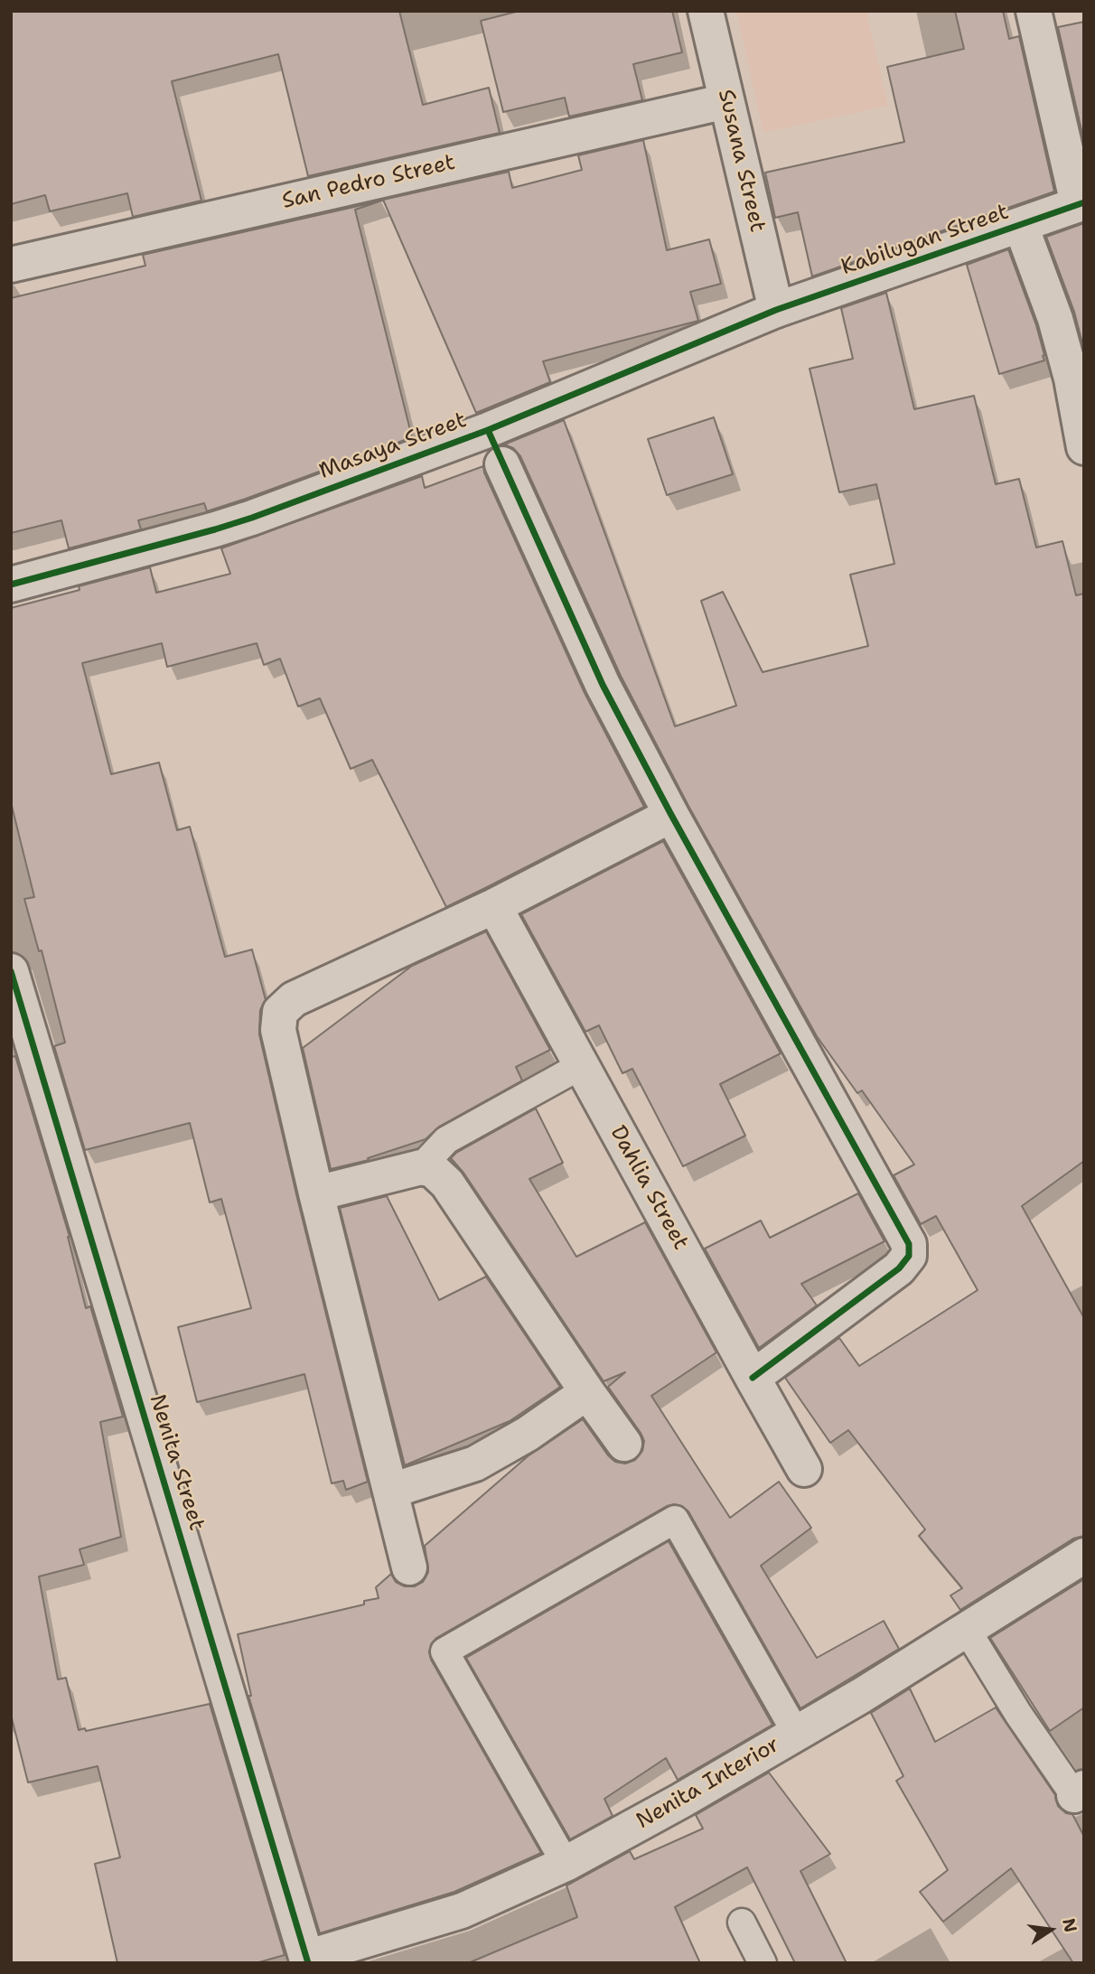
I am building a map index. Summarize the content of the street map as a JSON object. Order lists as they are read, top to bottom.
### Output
{
  "streets": {
    "street": [
      "Susana Street",
      "San Pedro Street",
      "Kabilugan Street",
      "Masaya Street",
      "Dahlia Street",
      "Nenita Street",
      "Nenita Interior"
    ]
  },
  "crossings": [
    ["Susana Street", "San Pedro Street"],
    ["Susana Street", "Kabilugan Street"],
    ["Susana Street", "Masaya Street"],
    ["Kabilugan Street", "Masaya Street"],
    ["Nenita Street", "Nenita Interior"]
  ],
  "north": "right"
}
